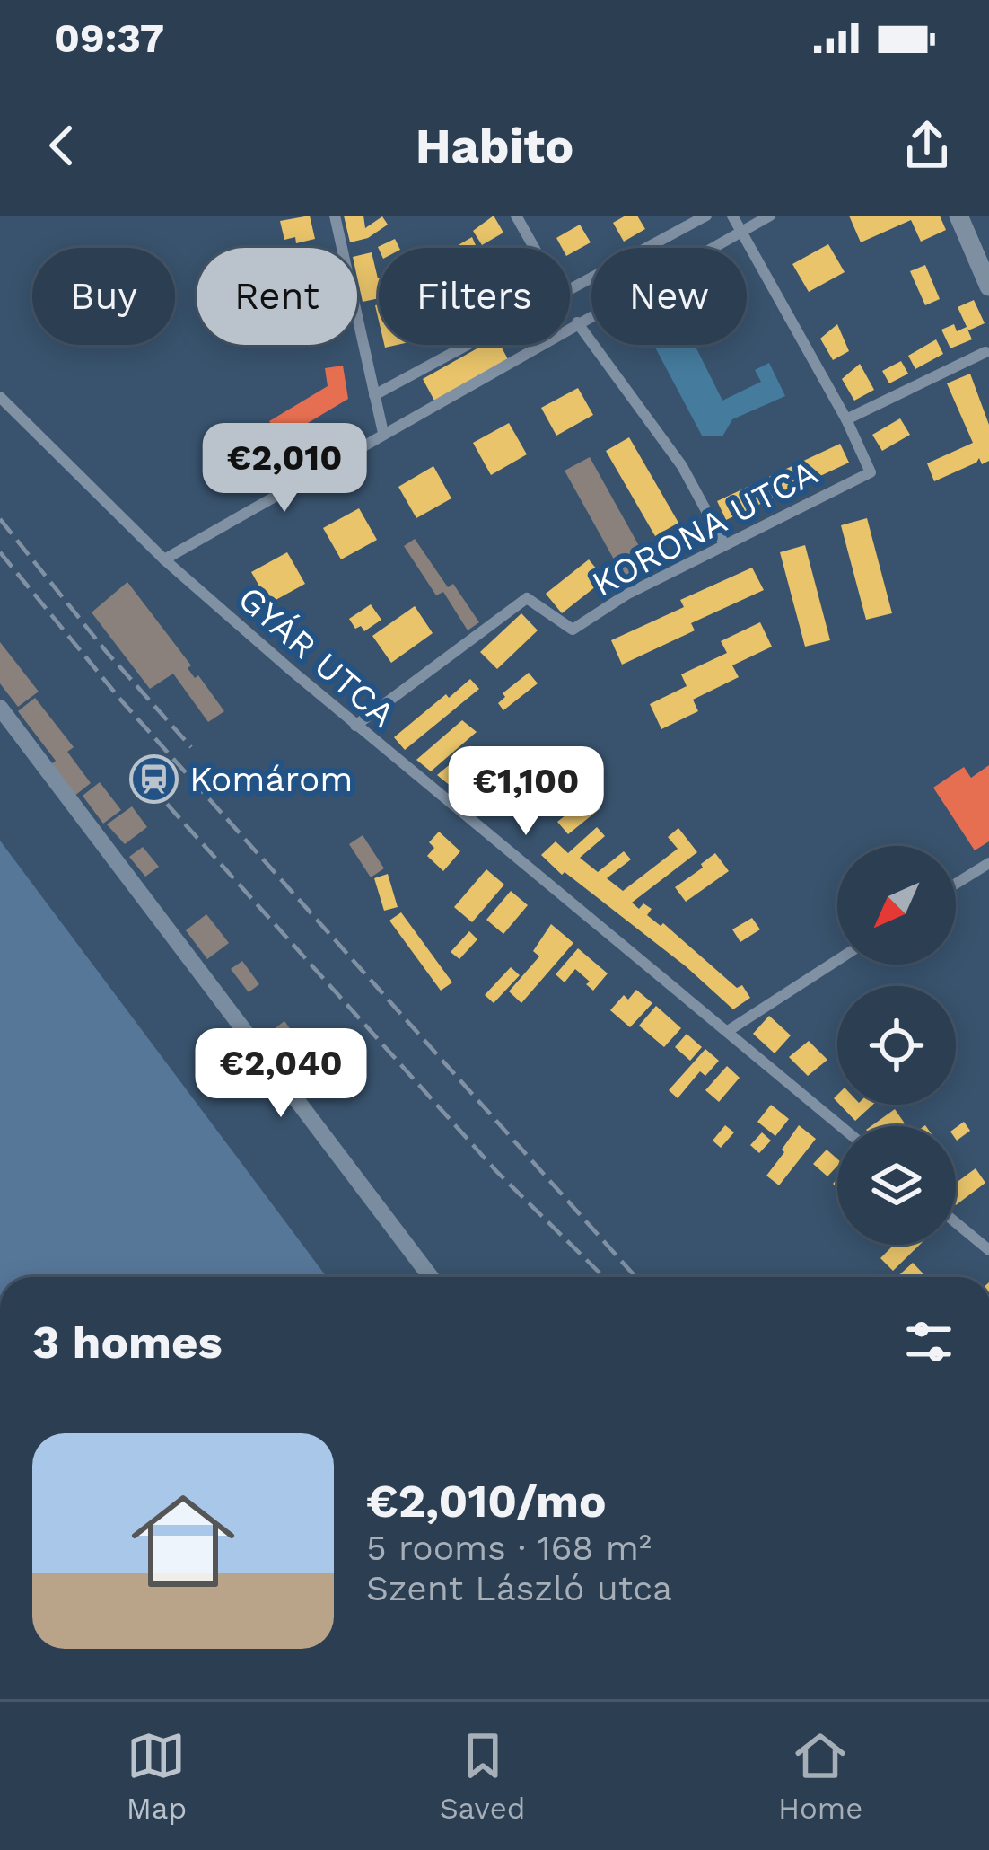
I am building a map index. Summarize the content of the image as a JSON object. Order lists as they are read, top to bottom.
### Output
{
  "streets": {
    "street": ["KORONA UTCA", "GYÁR UTCA"]
  },
  "crossings": [
    ["KORONA UTCA", "GYÁR UTCA"]
  ],
  "places": {
    "station": ["Komárom"]
  },
  "north": "bottom left",
  "page": {
    "status": "09:37",
    "header": "Habito",
    "chip": [
      "Buy",
      "Rent",
      "Filters",
      "New"
    ],
    "price": ["€2,010", "€1,100", "€2,040"],
    "heading": "3 homes",
    "list": [
      {
        "name": "€2,010/mo",
        "note": "5 rooms · 168 m² · Szent László utca"
      }
    ],
    "tabs": ["Map", "Saved", "Home"]
  }
}
